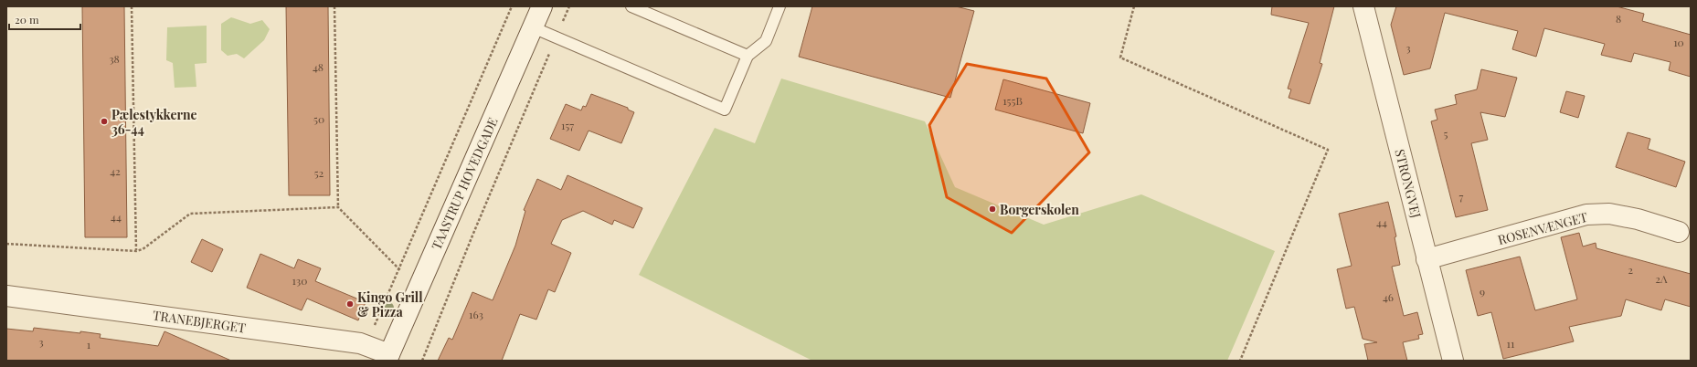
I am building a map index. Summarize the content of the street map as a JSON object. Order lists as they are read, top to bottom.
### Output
{
  "streets": {
    "street": [
      "TAASTRUP HOVEDGADE",
      "STRONGVEJ",
      "ROSENVÆNGET",
      "TRANEBJERGET"
    ]
  },
  "crossings": [
    ["TAASTRUP HOVEDGADE", "TRANEBJERGET"],
    ["STRONGVEJ", "ROSENVÆNGET"]
  ],
  "places": ["Pælestykkerne 36-44", "Borgerskolen", "Kingo Grill & Pizza"],
  "house_numbers": [
    "8",
    "10",
    "3",
    "38",
    "48",
    "155B",
    "50",
    "157",
    "5",
    "42",
    "52",
    "7",
    "44",
    "44",
    "2",
    "2A",
    "130",
    "9",
    "46",
    "163",
    "3",
    "11",
    "1"
  ],
  "scale_bar": "20 m"
}
